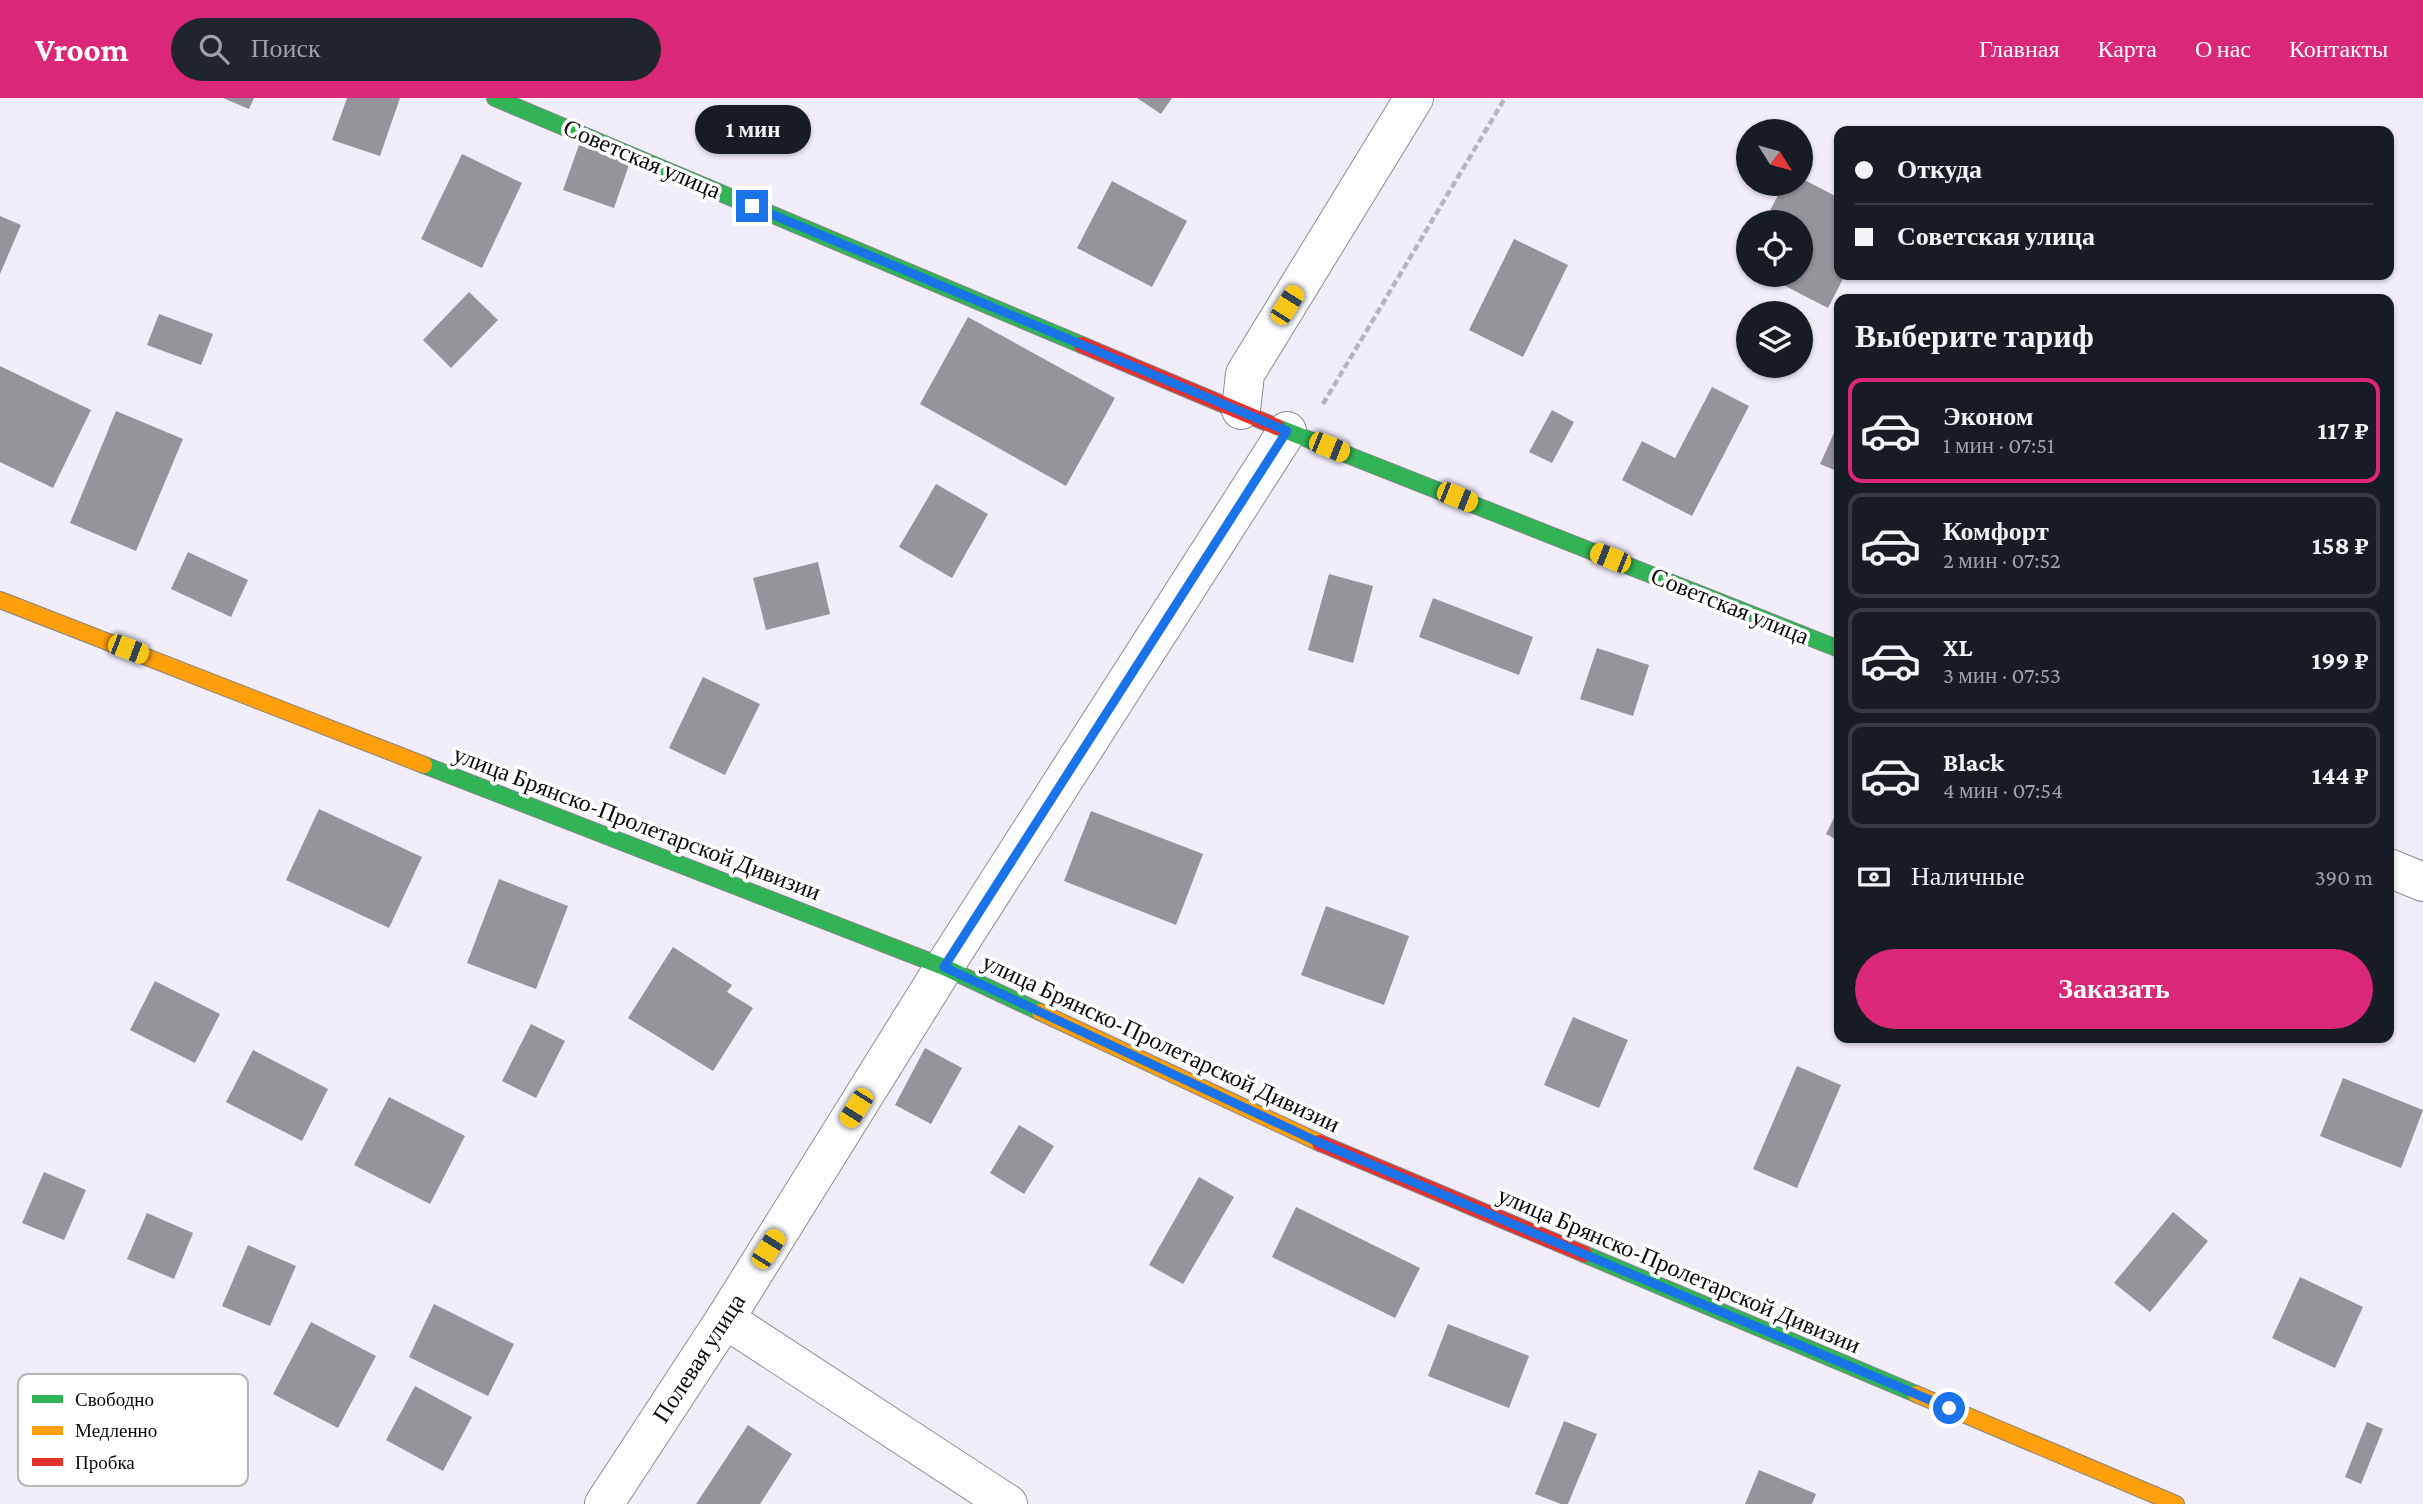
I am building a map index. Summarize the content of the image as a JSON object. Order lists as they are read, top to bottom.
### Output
{
  "streets": {
    "street": ["Советская улица", "улица Брянско-Пролетарской Дивизии", "Полевая улица"]
  },
  "crossings": [
    ["Советская улица", "Полевая улица"],
    ["улица Брянско-Пролетарской Дивизии", "Полевая улица"]
  ],
  "legend": ["Свободно", "Медленно", "Пробка"],
  "north": "bottom right",
  "page": {
    "header": "Vroom",
    "search": "Поиск",
    "nav": [
      "Главная",
      "Карта",
      "О нас",
      "Контакты"
    ],
    "bubble": "1 мин",
    "banner": ["Откуда", "Советская улица"],
    "heading": "Выберите тариф",
    "list": [
      {
        "name": "Эконом",
        "note": "1 мин · 07:51",
        "value": "117 ₽"
      },
      {
        "name": "Комфорт",
        "note": "2 мин · 07:52",
        "value": "158 ₽"
      },
      {
        "name": "XL",
        "note": "3 мин · 07:53",
        "value": "199 ₽"
      },
      {
        "name": "Black",
        "note": "4 мин · 07:54",
        "value": "144 ₽"
      }
    ],
    "pay": ["Наличные", "390 m"],
    "buttons": "Заказать"
  }
}
